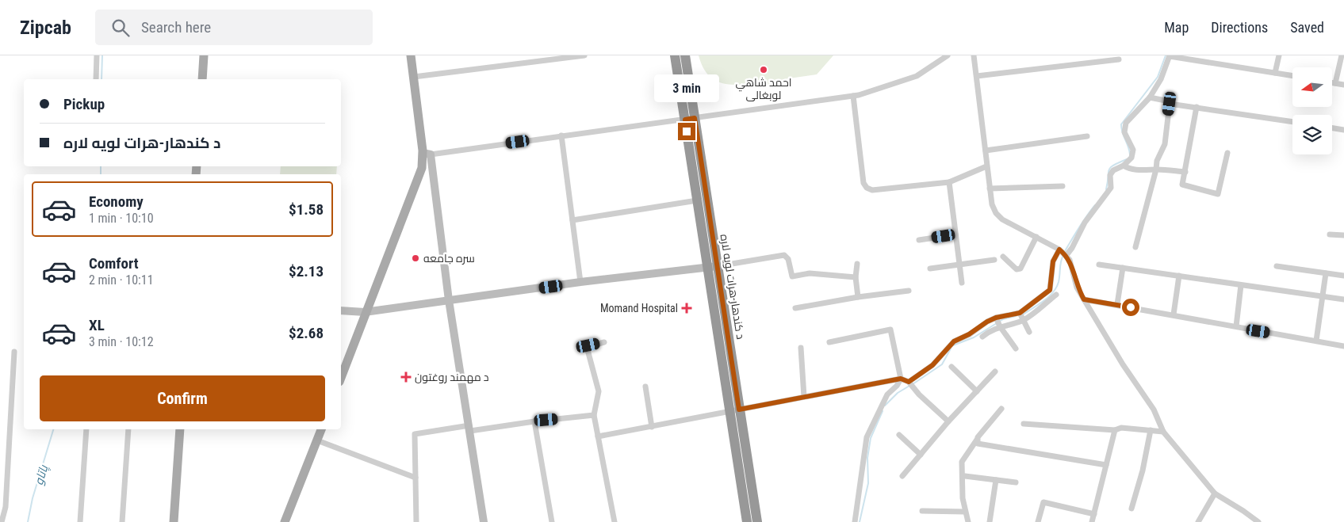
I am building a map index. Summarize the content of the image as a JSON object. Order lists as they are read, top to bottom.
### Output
{
  "streets": {
    "highway": ["د کندهار-هرات لويه لاره"]
  },
  "water": ["پاتاو"],
  "places": {
    "other": ["احمد شاهي لوبغالی", "سره جامعه"],
    "health": ["Momand Hospital", "د مهمند روغتون"]
  },
  "north": "left",
  "page": {
    "header": "Zipcab",
    "search": "Search here",
    "nav": ["Map", "Directions", "Saved"],
    "bubble": "3 min",
    "banner": ["Pickup", "د کندهار-هرات لويه لاره"],
    "list": [
      {
        "name": "Economy",
        "note": "1 min · 10:10",
        "value": "$1.58"
      },
      {
        "name": "Comfort",
        "note": "2 min · 10:11",
        "value": "$2.13"
      },
      {
        "name": "XL",
        "note": "3 min · 10:12",
        "value": "$2.68"
      }
    ],
    "buttons": "Confirm"
  }
}
